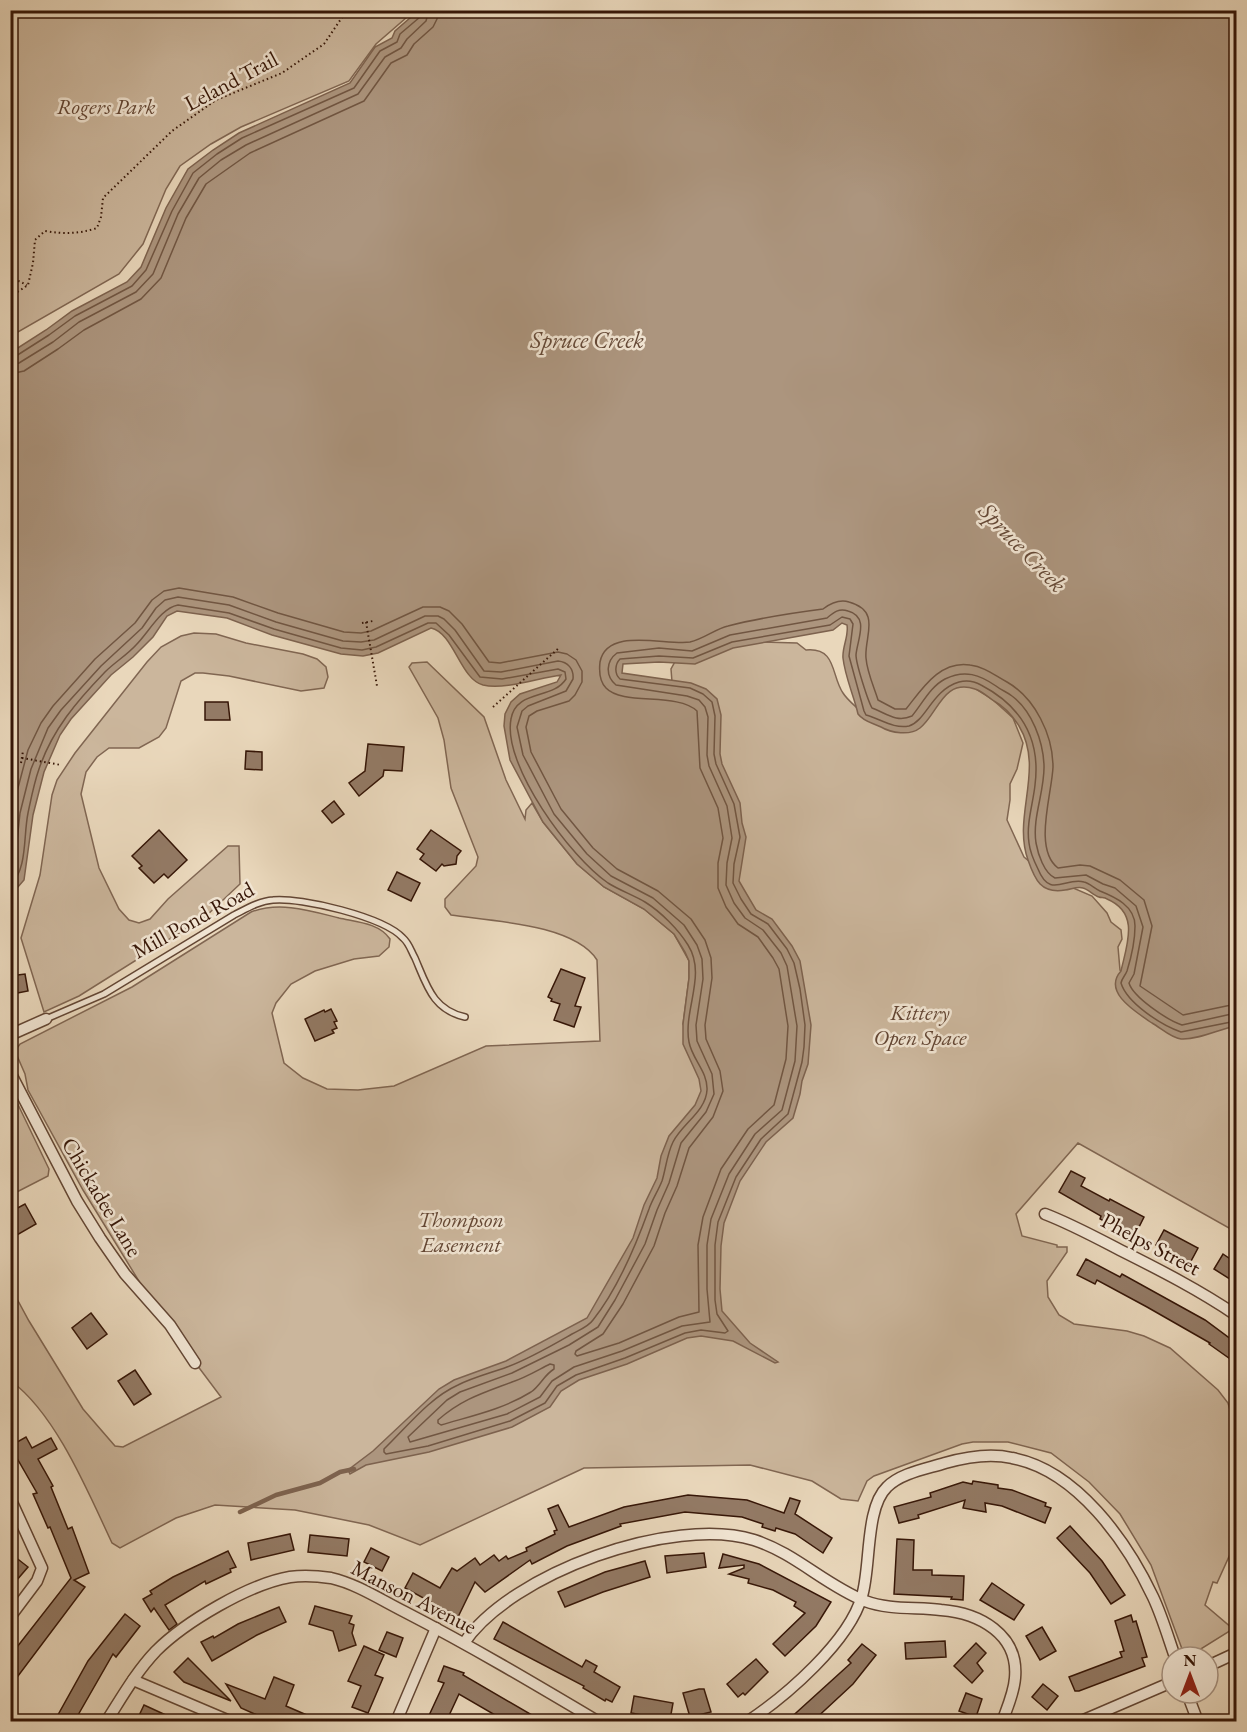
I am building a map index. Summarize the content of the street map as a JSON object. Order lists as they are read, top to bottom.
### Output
{
  "streets": {
    "street": [
      "Mill Pond Road",
      "Chickadee Lane",
      "Phelps Street",
      "Manson Avenue"
    ],
    "path": ["Leland Trail"]
  },
  "water": ["Spruce Creek"],
  "parks": ["Rogers Park", "Kittery Open Space", "Thompson Easement"],
  "north": "top"
}
